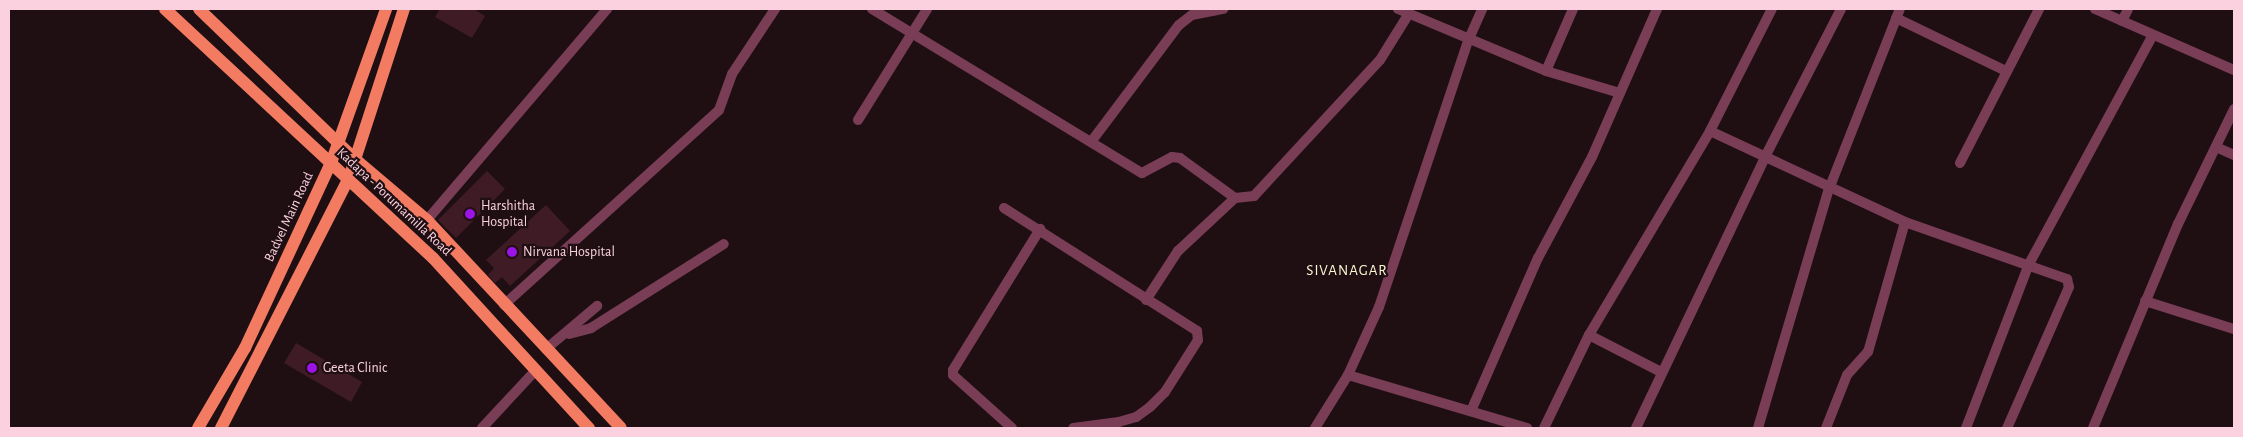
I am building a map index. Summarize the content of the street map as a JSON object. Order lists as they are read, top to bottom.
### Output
{
  "streets": {
    "main road": ["Kadapa - Porumamilla Road", "Badvel Main Road"]
  },
  "crossings": [
    ["Kadapa - Porumamilla Road", "Badvel Main Road"]
  ],
  "districts": ["SIVANAGAR"],
  "places": ["Harshitha Hospital", "Nirvana Hospital", "Geeta Clinic"]
}
